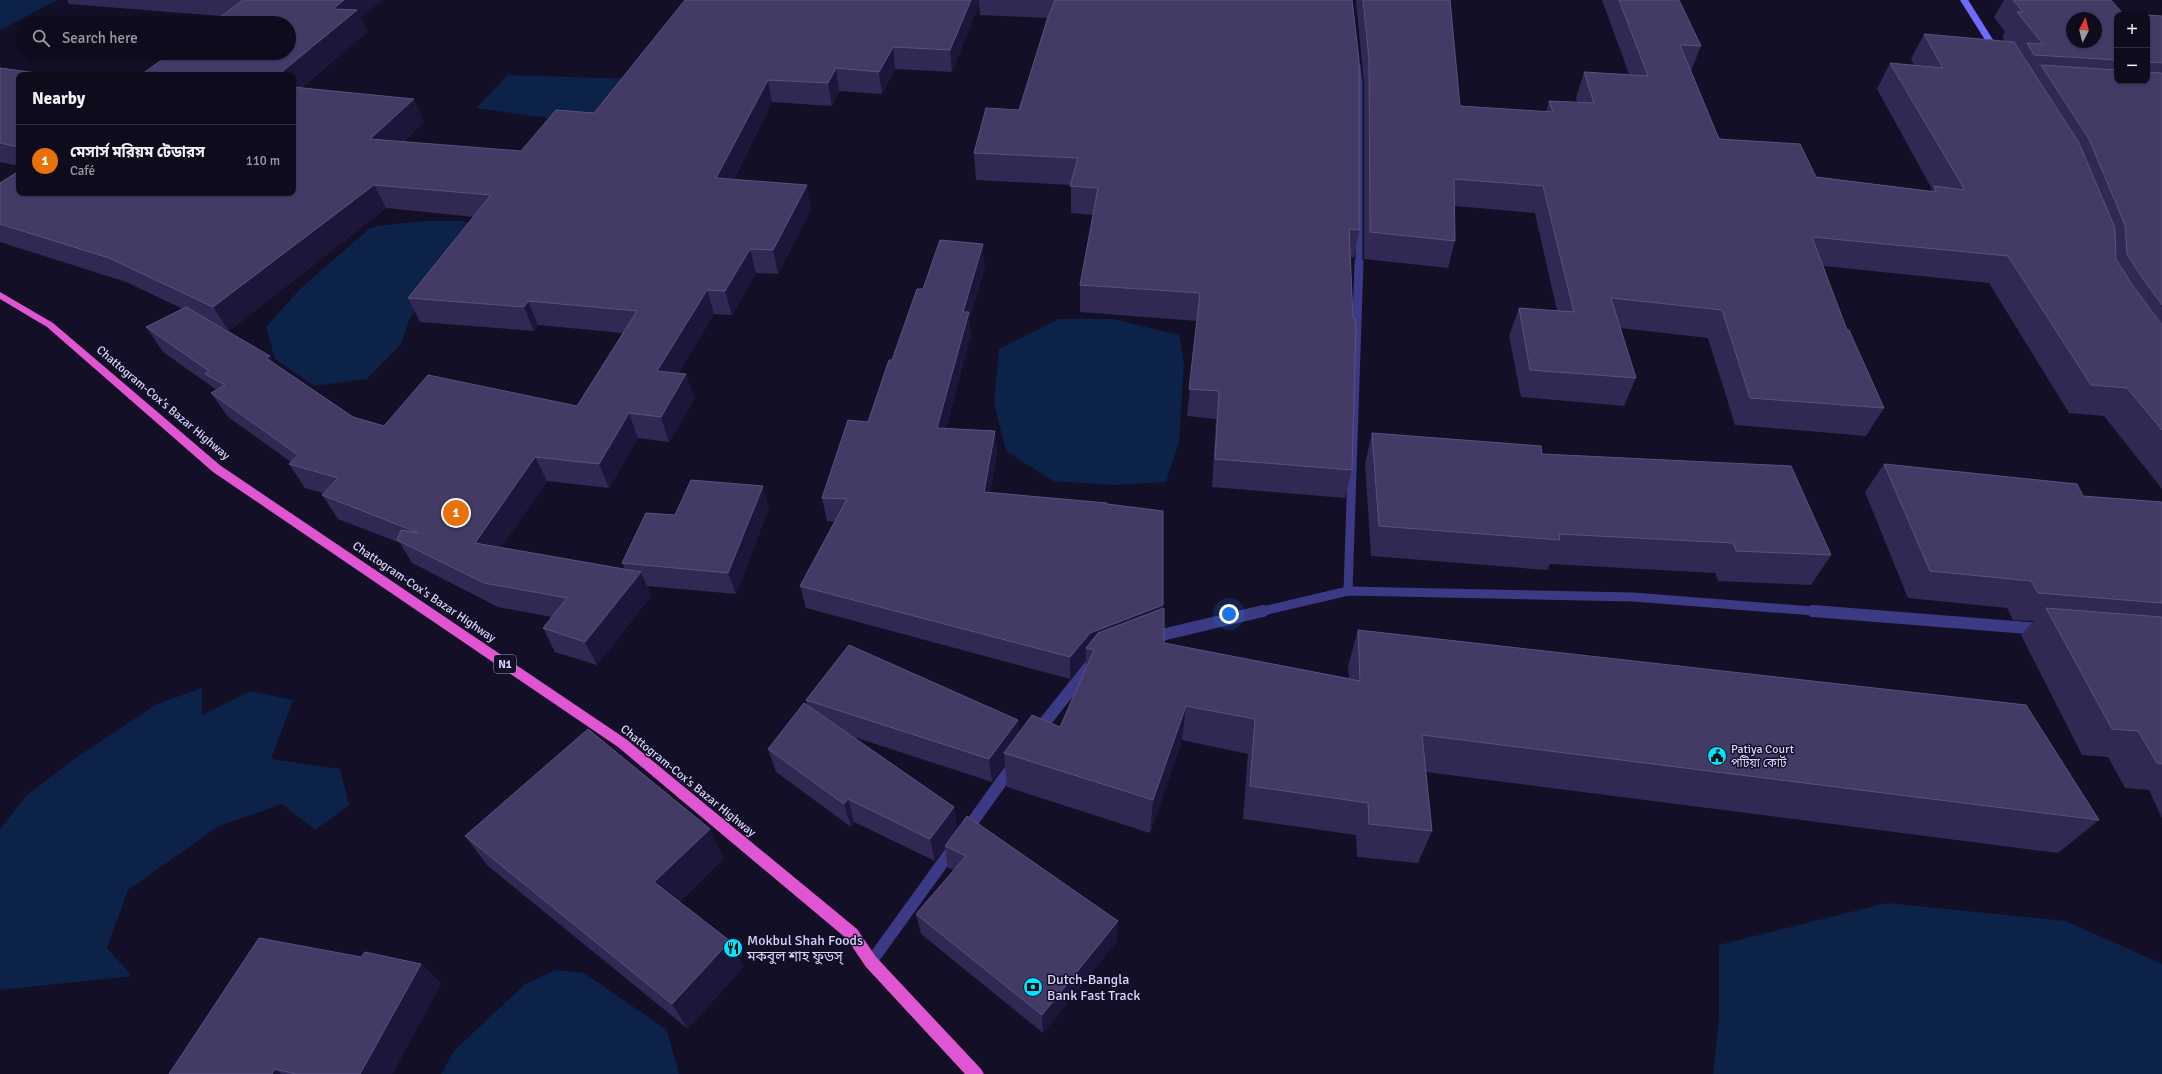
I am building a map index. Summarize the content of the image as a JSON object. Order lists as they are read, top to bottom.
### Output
{
  "streets": {
    "highway": ["Chattogram-Cox's Bazar Highway", "N1"]
  },
  "places": {
    "public building": ["Patiya Court পটিয়া কোর্ট"],
    "restaurant": ["Mokbul Shah Foods মকবুল শাহ ফুডস্"],
    "bank": ["Dutch-Bangla Bank Fast Track"]
  },
  "north": "top",
  "page": {
    "map_buttons": ["+", "−"],
    "search": "Search here",
    "heading": "Nearby",
    "list": [
      {
        "mark": "1",
        "name": "মেসার্স মরিয়ম টেডারস",
        "note": "Café",
        "value": "110 m"
      }
    ],
    "pins": "1"
  }
}
